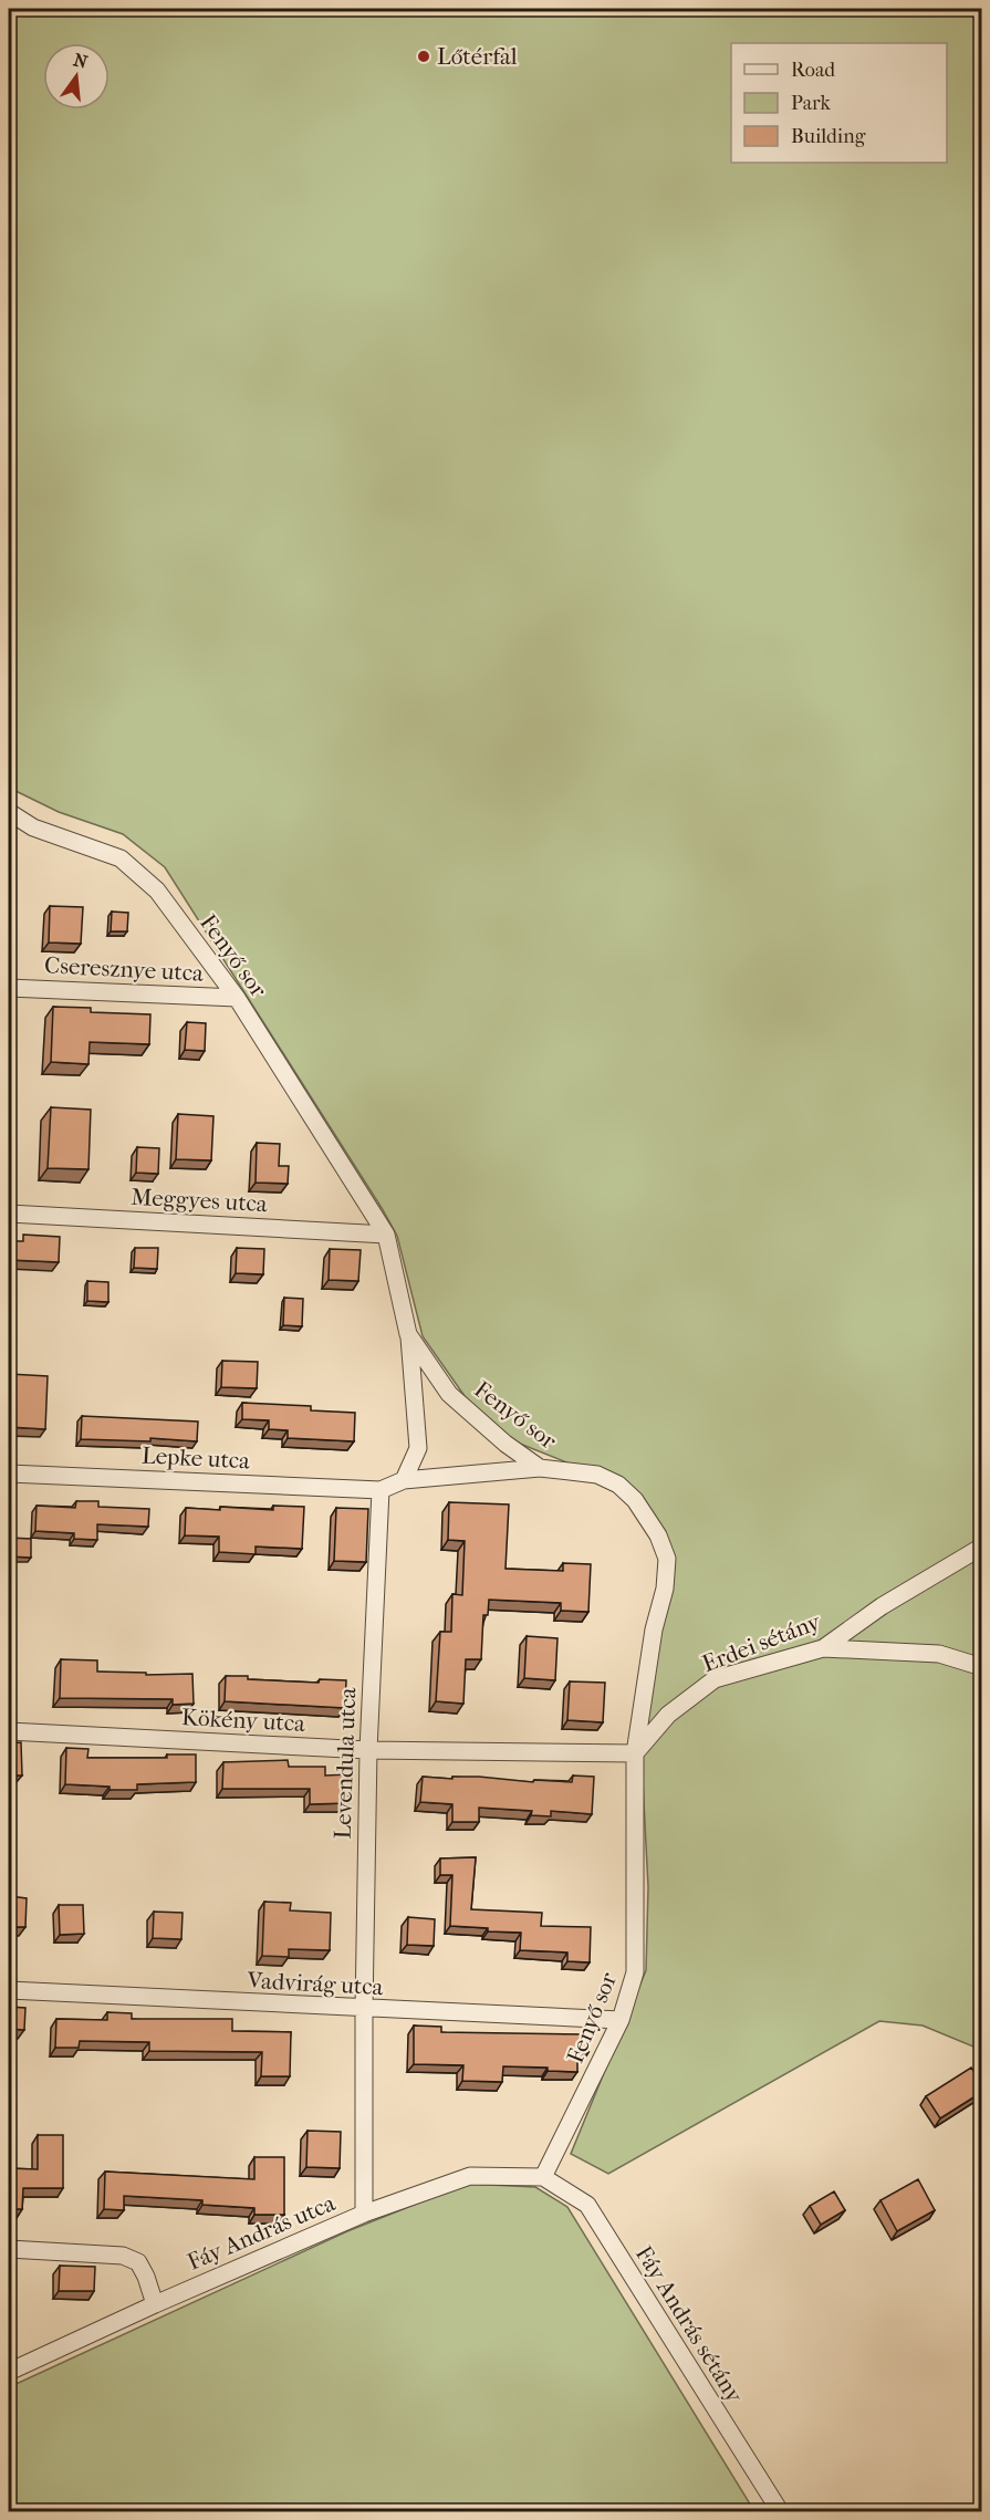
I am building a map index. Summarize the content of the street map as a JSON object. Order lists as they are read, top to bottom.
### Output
{
  "streets": {
    "street": [
      "Fenyő sor",
      "Cseresznye utca",
      "Meggyes utca",
      "Lepke utca",
      "Erdei sétány",
      "Kökény utca",
      "Levendula utca",
      "Vadvirág utca",
      "Fáy András utca",
      "Fáy András sétány"
    ]
  },
  "crossings": [
    ["Fenyő sor", "Cseresznye utca"],
    ["Fenyő sor", "Meggyes utca"],
    ["Fenyő sor", "Erdei sétány"],
    ["Fenyő sor", "Kökény utca"],
    ["Fenyő sor", "Vadvirág utca"],
    ["Fenyő sor", "Fáy András utca"],
    ["Fenyő sor", "Fáy András sétány"],
    ["Lepke utca", "Levendula utca"],
    ["Erdei sétány", "Kökény utca"],
    ["Kökény utca", "Levendula utca"],
    ["Levendula utca", "Vadvirág utca"],
    ["Levendula utca", "Fáy András utca"],
    ["Fáy András utca", "Fáy András sétány"]
  ],
  "places": ["Lőtérfal"],
  "legend": ["Road", "Park", "Building"],
  "north": "top"
}
